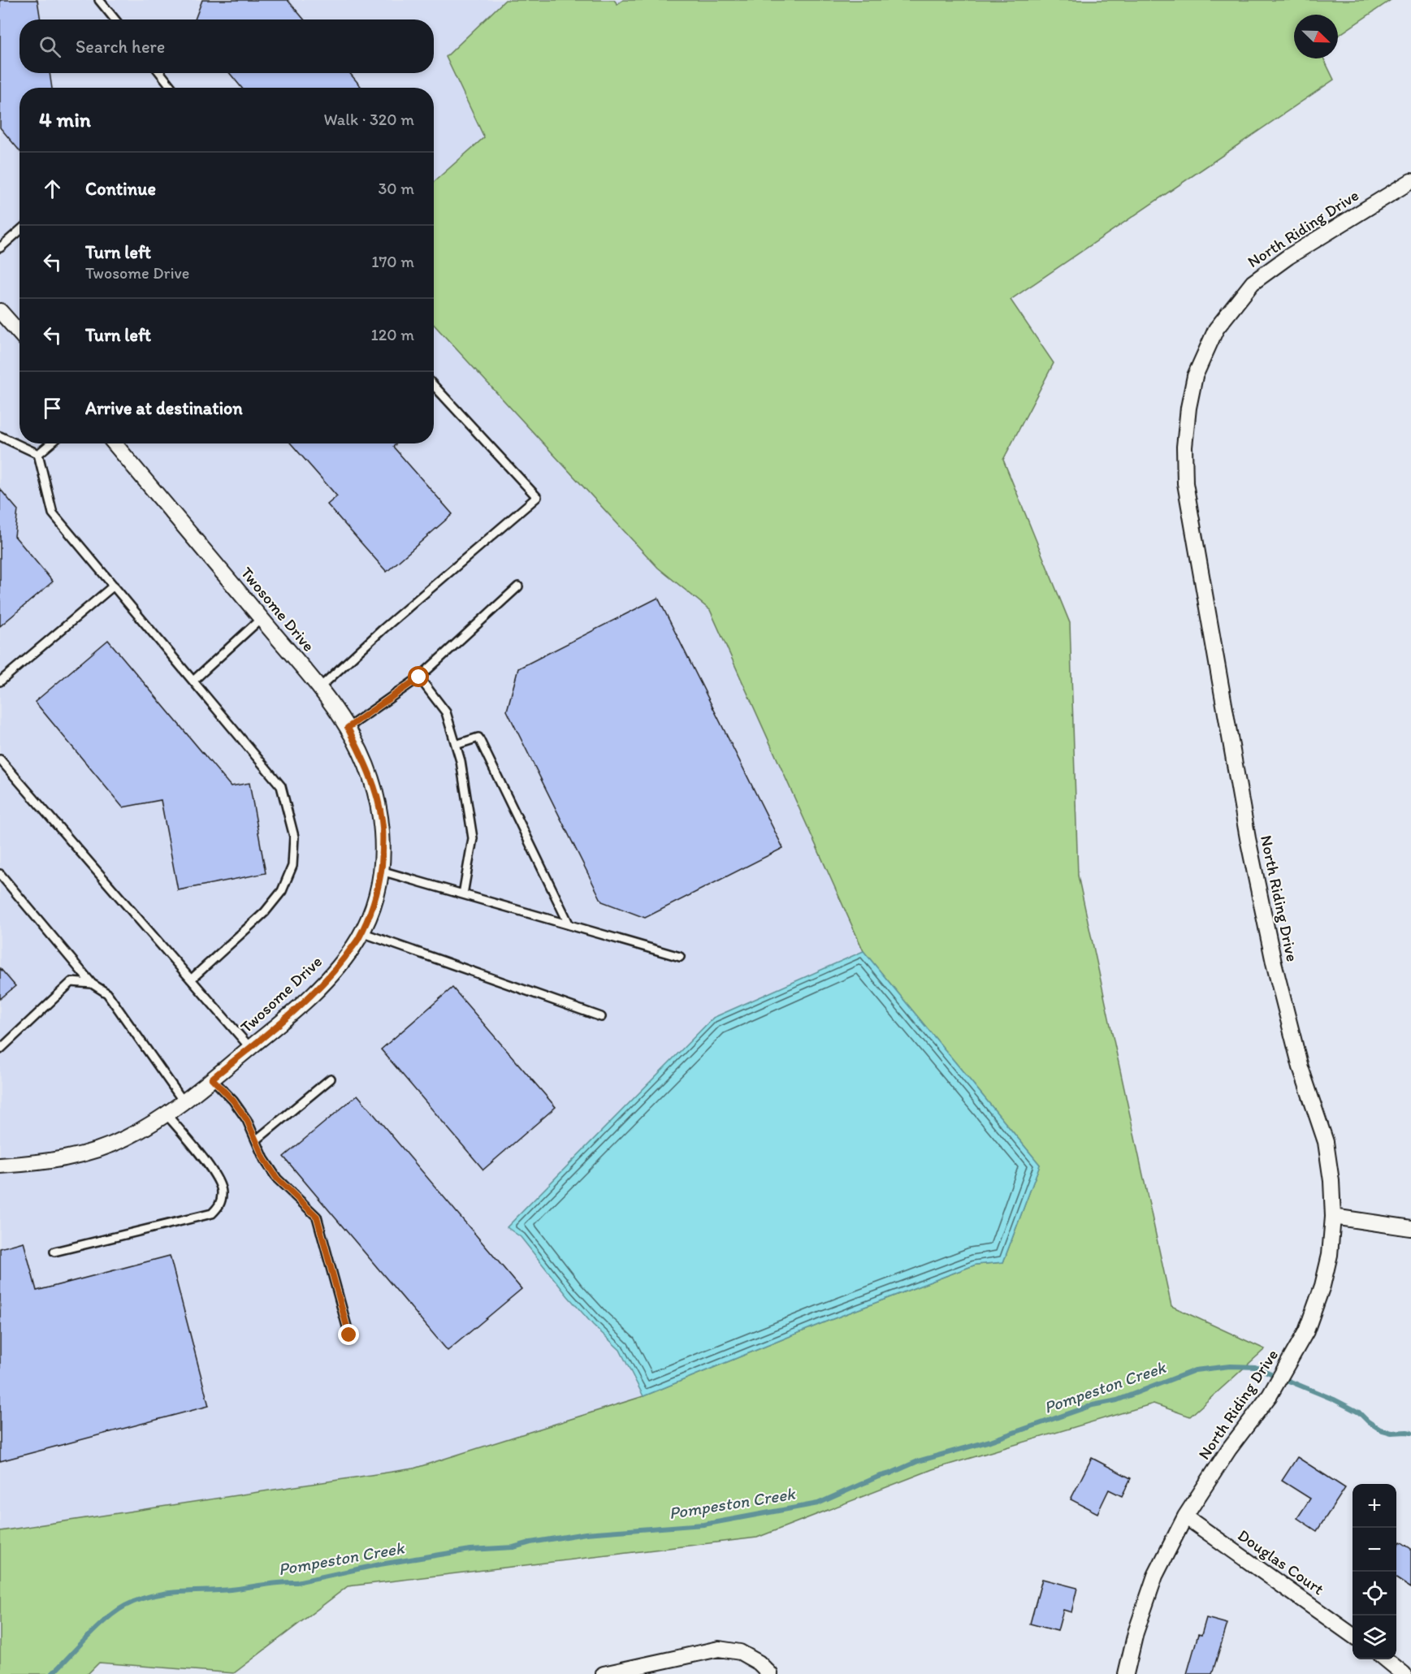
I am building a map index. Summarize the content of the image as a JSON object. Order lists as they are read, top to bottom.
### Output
{
  "streets": {
    "street": ["North Riding Drive", "Twosome Drive", "Douglas Court"]
  },
  "crossings": [
    ["North Riding Drive", "Douglas Court"]
  ],
  "water": ["Pompeston Creek"],
  "north": "bottom right",
  "page": {
    "search": "Search here",
    "heading": ["4 min", "Walk · 320 m"],
    "list": [
      ["Continue", "30 m"],
      ["Turn left", "Twosome Drive", "170 m"],
      ["Turn left", "120 m"],
      "Arrive at destination"
    ],
    "map_buttons": ["+", "−"]
  }
}
